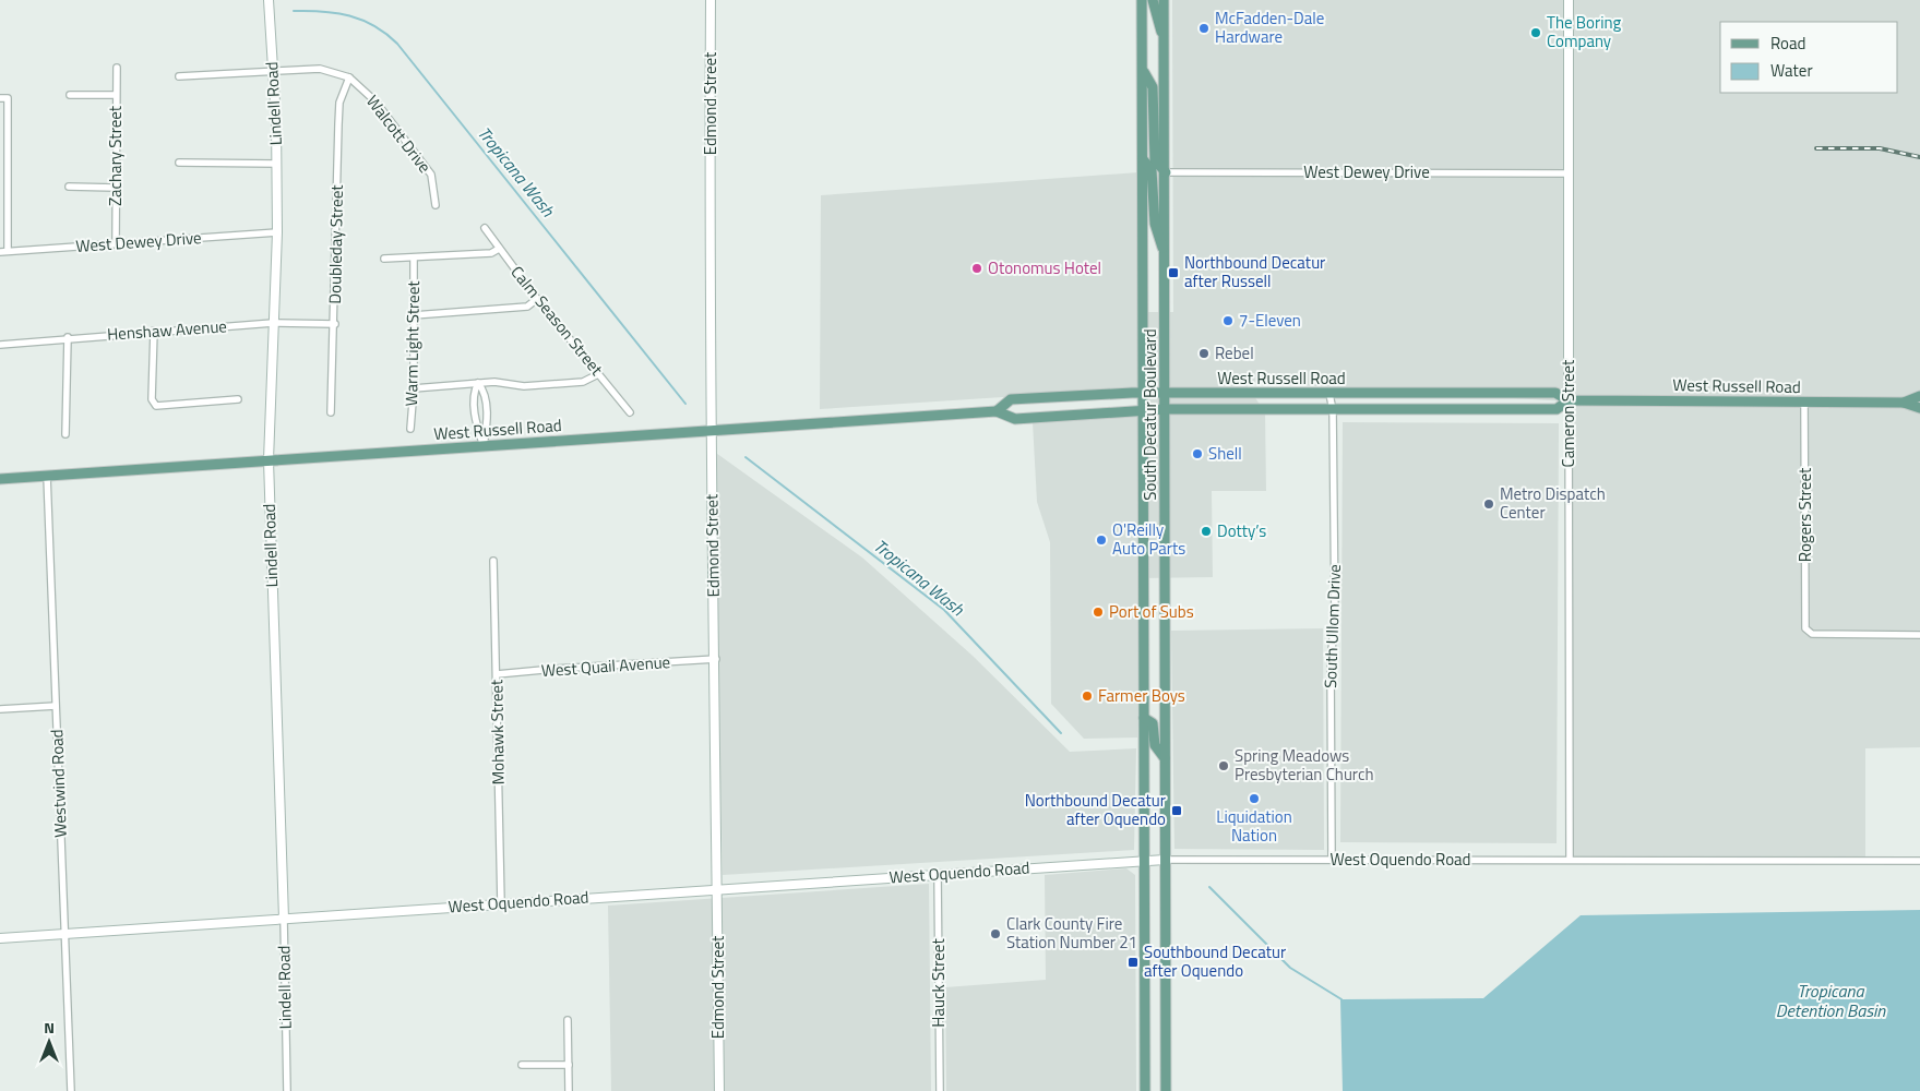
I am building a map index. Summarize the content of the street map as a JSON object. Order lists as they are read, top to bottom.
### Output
{
  "streets": {
    "main road": ["West Russell Road", "South Decatur Boulevard"],
    "street": [
      "Lindell Road",
      "Edmond Street",
      "Walcott Drive",
      "Zachary Street",
      "West Dewey Drive",
      "Doubleday Street",
      "Calm Season Street",
      "Henshaw Avenue",
      "Warm Light Street",
      "Cameron Street",
      "Rogers Street",
      "South Ullom Drive",
      "West Quail Avenue",
      "Mohawk Street",
      "Westwind Road",
      "West Oquendo Road",
      "Hauck Street"
    ]
  },
  "crossings": [
    ["Lindell Road", "Walcott Drive"],
    ["Lindell Road", "West Dewey Drive"],
    ["Lindell Road", "Henshaw Avenue"],
    ["Lindell Road", "West Russell Road"],
    ["Lindell Road", "West Oquendo Road"],
    ["Edmond Street", "West Russell Road"],
    ["Edmond Street", "West Quail Avenue"],
    ["Edmond Street", "West Oquendo Road"],
    ["Walcott Drive", "Doubleday Street"],
    ["Zachary Street", "West Dewey Drive"],
    ["West Dewey Drive", "Cameron Street"],
    ["West Dewey Drive", "South Decatur Boulevard"],
    ["Doubleday Street", "Henshaw Avenue"],
    ["West Russell Road", "Cameron Street"],
    ["West Russell Road", "South Decatur Boulevard"],
    ["West Russell Road", "Rogers Street"],
    ["West Russell Road", "South Ullom Drive"],
    ["West Russell Road", "Westwind Road"],
    ["Cameron Street", "West Oquendo Road"],
    ["South Decatur Boulevard", "West Oquendo Road"],
    ["South Ullom Drive", "West Oquendo Road"],
    ["West Quail Avenue", "Mohawk Street"],
    ["Mohawk Street", "West Oquendo Road"],
    ["Westwind Road", "West Oquendo Road"],
    ["West Oquendo Road", "Hauck Street"]
  ],
  "water": ["Tropicana Wash", "Tropicana Detention Basin"],
  "places": {
    "other": [
      "McFadden-Dale Hardware",
      "The Boring Company",
      "Otonomus Hotel",
      "7-Eleven",
      "Rebel",
      "Shell",
      "Metro Dispatch Center",
      "Dotty’s",
      "O'Reilly Auto Parts",
      "Port of Subs",
      "Farmer Boys",
      "Spring Meadows Presbyterian Church",
      "Liquidation Nation",
      "Clark County Fire Station Number 21"
    ],
    "transit": ["Northbound Decatur after Russell", "Northbound Decatur after Oquendo", "Southbound Decatur after Oquendo"]
  },
  "legend": ["Road", "Water"],
  "north": "top"
}
